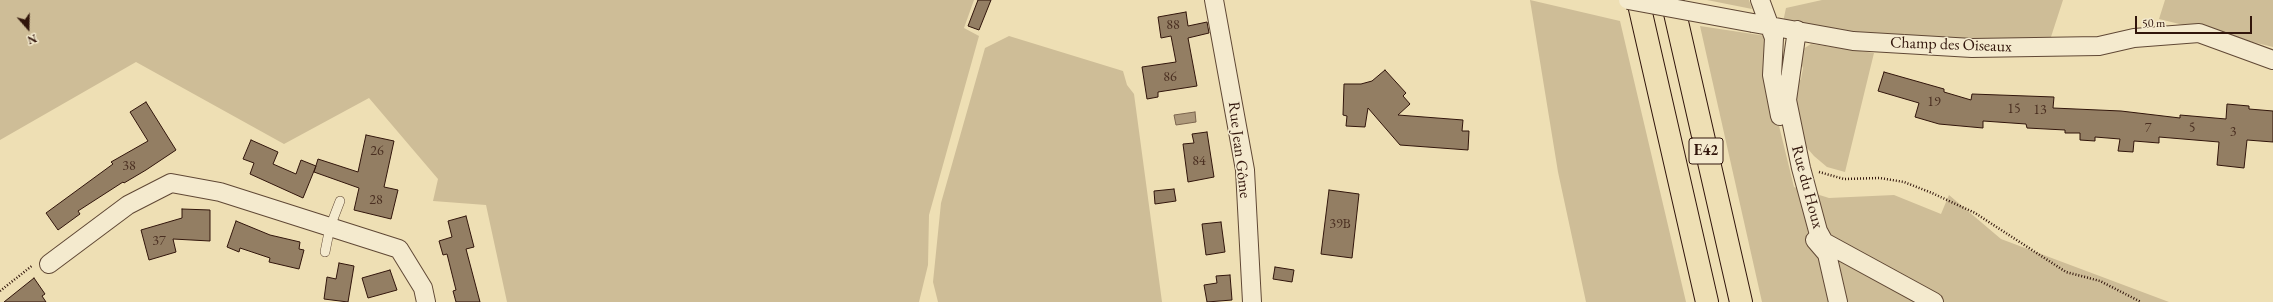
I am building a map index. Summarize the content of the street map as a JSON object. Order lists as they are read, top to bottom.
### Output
{
  "streets": {
    "highway": ["E42"],
    "street": ["Champ des Oiseaux", "Rue Jean Gôme", "Rue du Houx"]
  },
  "crossings": [
    ["Champ des Oiseaux", "Rue du Houx"]
  ],
  "house_numbers": [
    "88",
    "86",
    "19",
    "15",
    "13",
    "7",
    "5",
    "3",
    "26",
    "84",
    "38",
    "28",
    "39B",
    "37"
  ],
  "scale_bar": "50 m",
  "north": "bottom"
}
